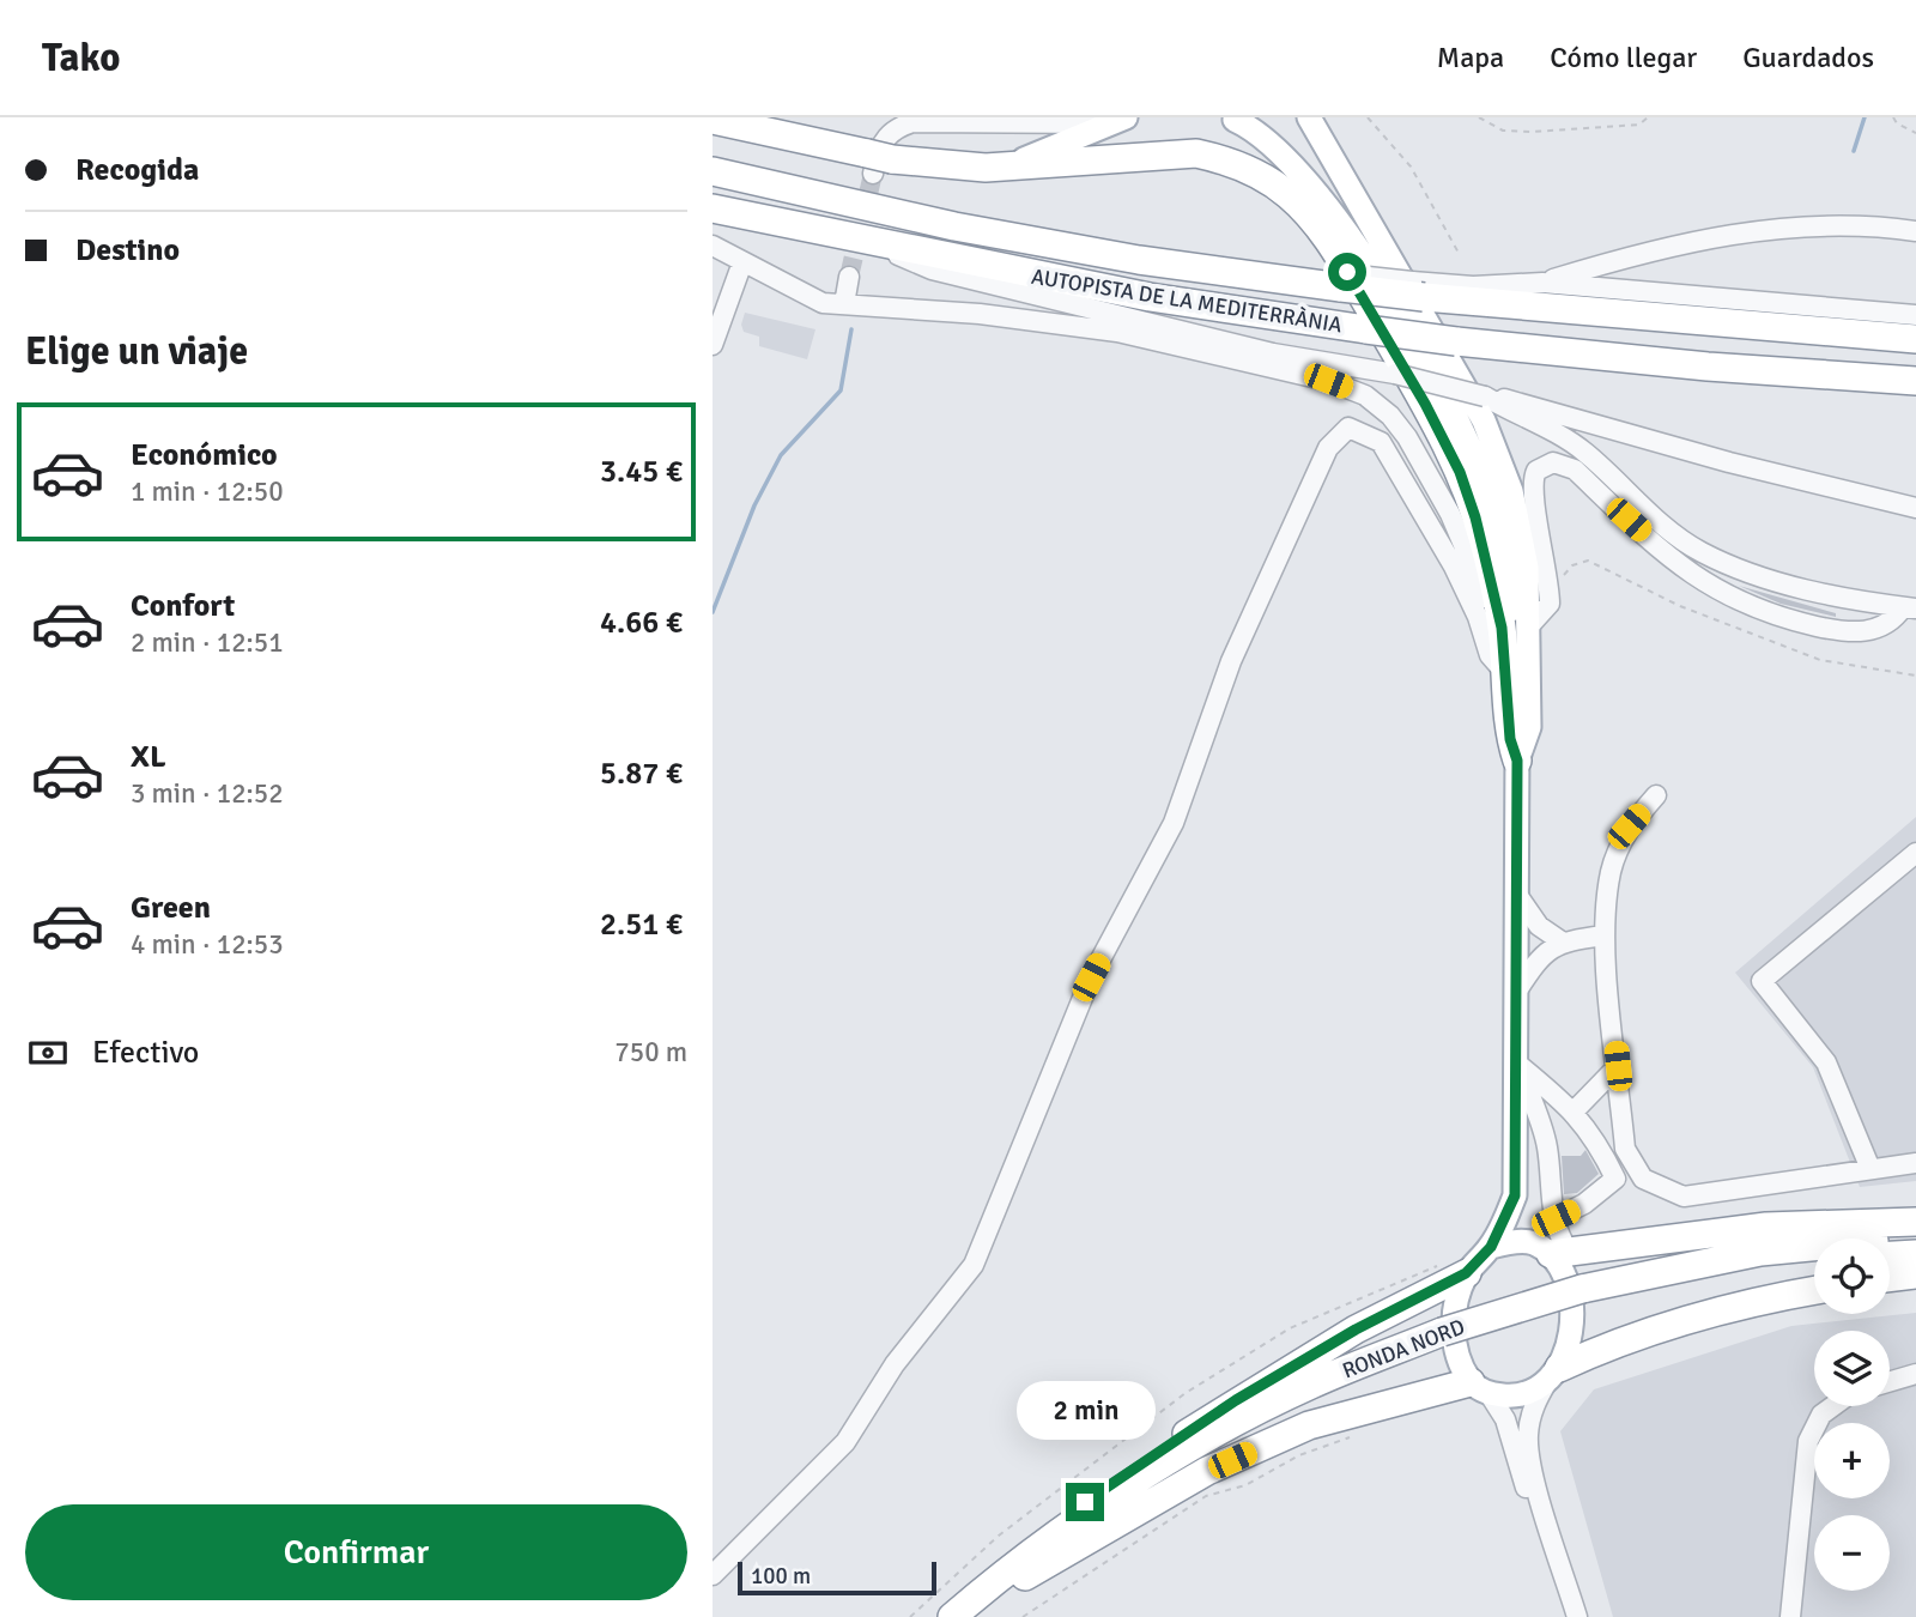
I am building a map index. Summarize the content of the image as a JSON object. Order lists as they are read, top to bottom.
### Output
{
  "streets": {
    "highway": ["AUTOPISTA DE LA MEDITERRÀNIA", "RONDA NORD"]
  },
  "scale_bar": "100 m",
  "page": {
    "header": "Tako",
    "nav": ["Mapa", "Cómo llegar", "Guardados"],
    "banner": ["Recogida", "Destino"],
    "heading": "Elige un viaje",
    "list": [
      {
        "name": "Económico",
        "note": "1 min · 12:50",
        "value": "3.45 €"
      },
      {
        "name": "Confort",
        "note": "2 min · 12:51",
        "value": "4.66 €"
      },
      {
        "name": "XL",
        "note": "3 min · 12:52",
        "value": "5.87 €"
      },
      {
        "name": "Green",
        "note": "4 min · 12:53",
        "value": "2.51 €"
      }
    ],
    "pay": ["Efectivo", "750 m"],
    "map_buttons": ["+", "−"],
    "bubble": "2 min",
    "buttons": "Confirmar",
    "scale": "100 m"
  }
}
